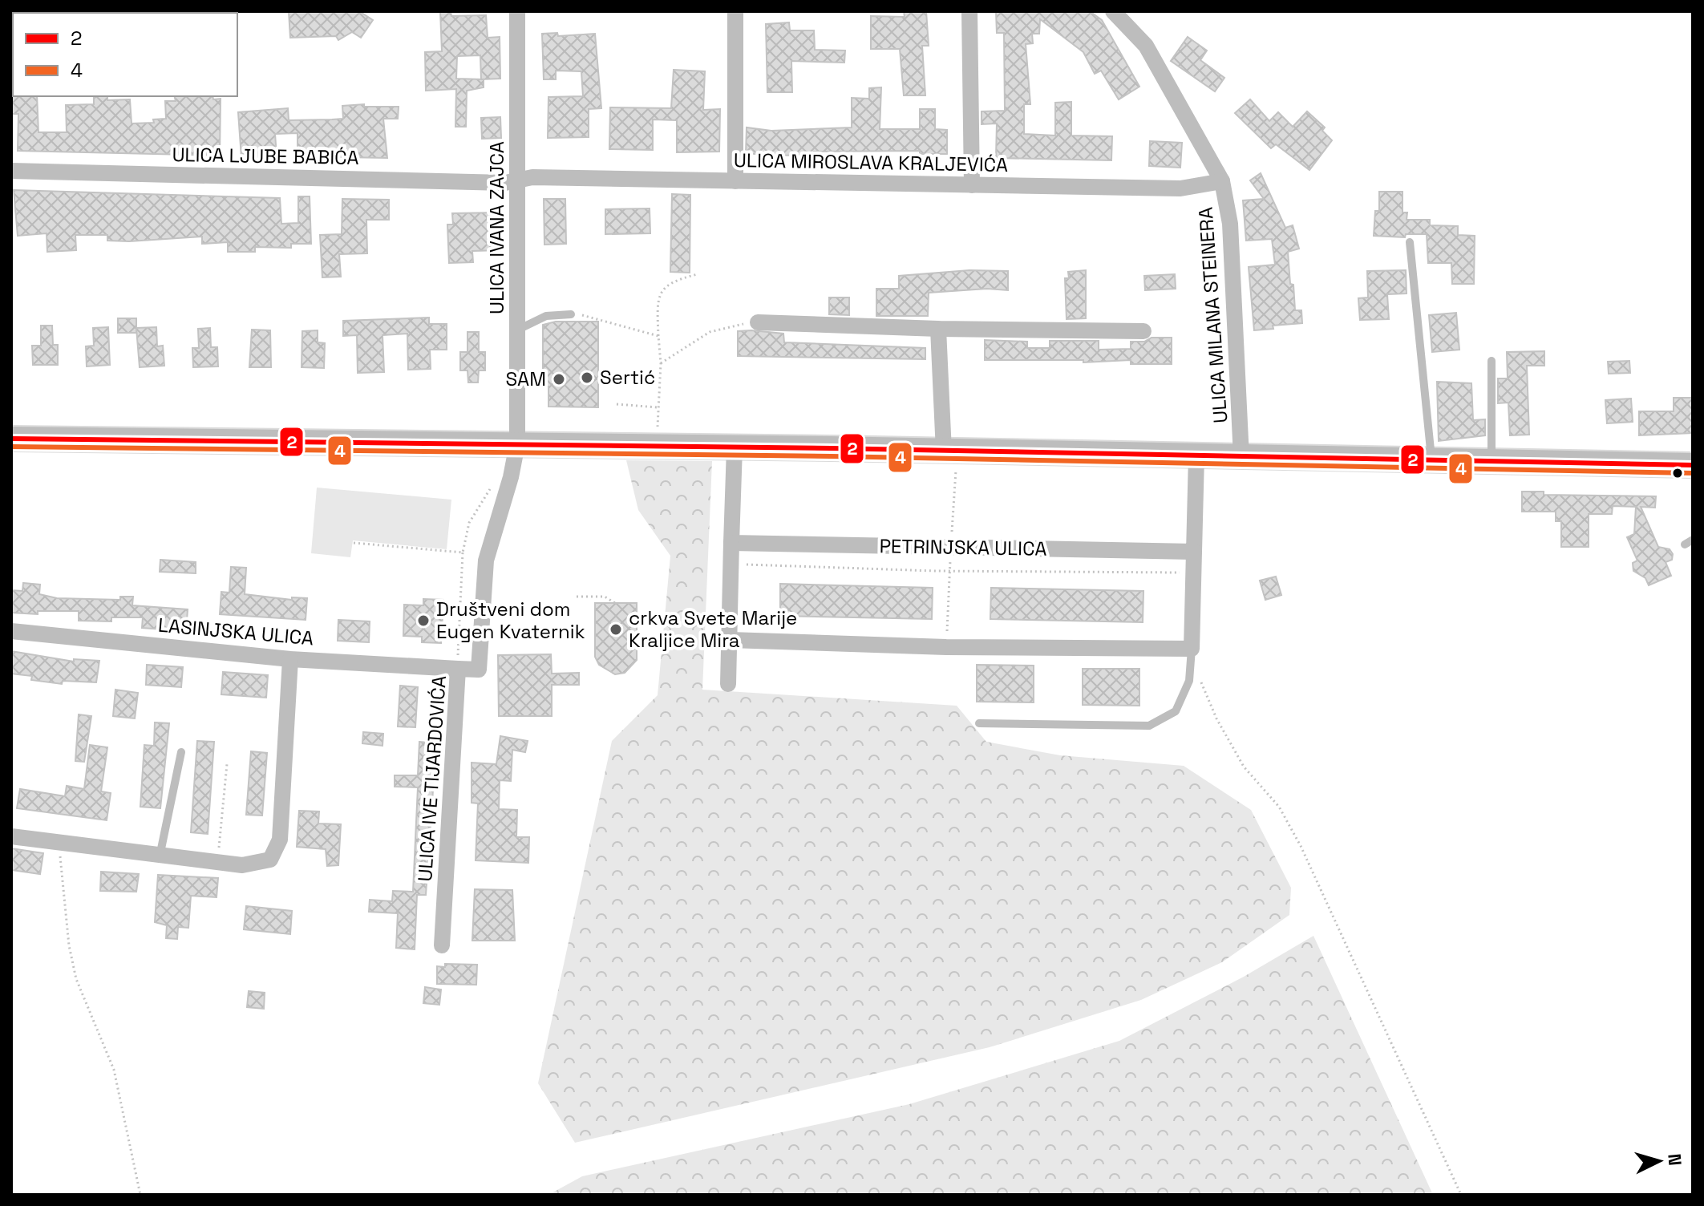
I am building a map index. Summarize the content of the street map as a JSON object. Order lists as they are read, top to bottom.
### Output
{
  "streets": {
    "street": [
      "ULICA LJUBE BABIĆA",
      "ULICA MIROSLAVA KRALJEVIĆA",
      "ULICA IVANA ZAJCA",
      "ULICA MILANA STEINERA",
      "PETRINJSKA ULICA",
      "LASINJSKA ULICA",
      "ULICA IVE TIJARDOVIĆA"
    ]
  },
  "crossings": [
    ["ULICA LJUBE BABIĆA", "ULICA MIROSLAVA KRALJEVIĆA"],
    ["ULICA LJUBE BABIĆA", "ULICA IVANA ZAJCA"],
    ["ULICA MIROSLAVA KRALJEVIĆA", "ULICA IVANA ZAJCA"],
    ["ULICA MIROSLAVA KRALJEVIĆA", "ULICA MILANA STEINERA"],
    ["ULICA IVANA ZAJCA", "ULICA IVE TIJARDOVIĆA"],
    ["LASINJSKA ULICA", "ULICA IVE TIJARDOVIĆA"]
  ],
  "places": [
    "Sertić",
    "SAM",
    "Društveni dom Eugen Kvaternik",
    "crkva Svete Marije Kraljice Mira"
  ],
  "lines": ["transit line 2", "transit line 4"],
  "legend": ["2", "4"],
  "north": "right"
}
